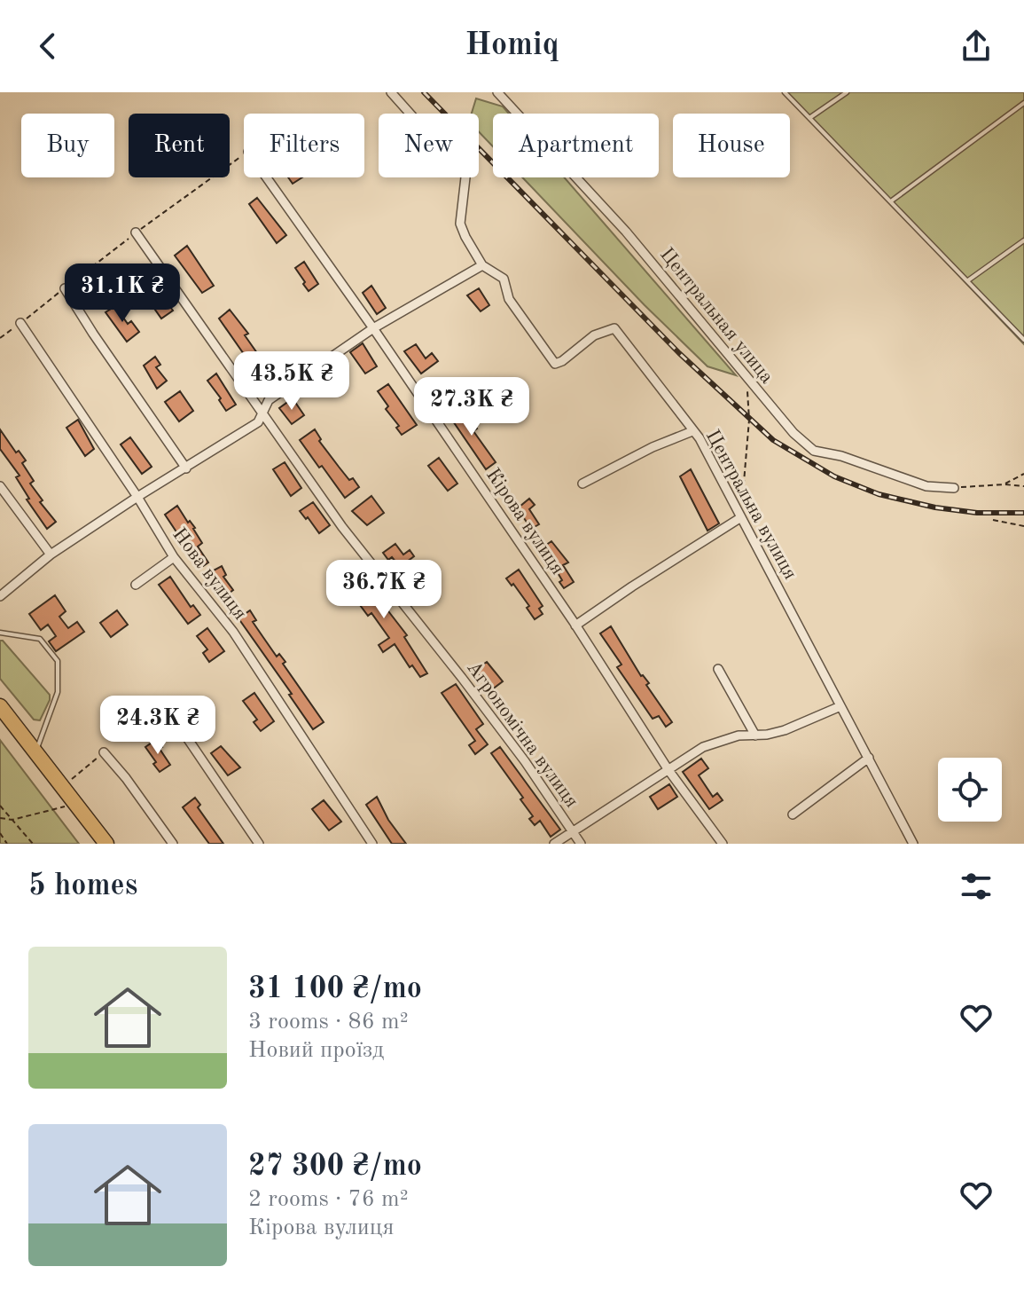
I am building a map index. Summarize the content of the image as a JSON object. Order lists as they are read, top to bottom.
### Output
{
  "streets": {
    "street": [
      "Центральная улица",
      "Центральна вулиця",
      "Кірова вулиця",
      "Нова вулиця",
      "Агрономічна вулиця"
    ]
  },
  "page": {
    "header": "Homiq",
    "chip": [
      "Buy",
      "Rent",
      "Filters",
      "New",
      "Apartment",
      "House"
    ],
    "price": [
      "31.1K ₴",
      "43.5K ₴",
      "27.3K ₴",
      "36.7K ₴",
      "24.3K ₴"
    ],
    "heading": "5 homes",
    "list": [
      {
        "name": "31 100 ₴/mo",
        "note": "3 rooms · 86 m² · Новий проїзд"
      },
      {
        "name": "27 300 ₴/mo",
        "note": "2 rooms · 76 m² · Кірова вулиця"
      }
    ]
  }
}
